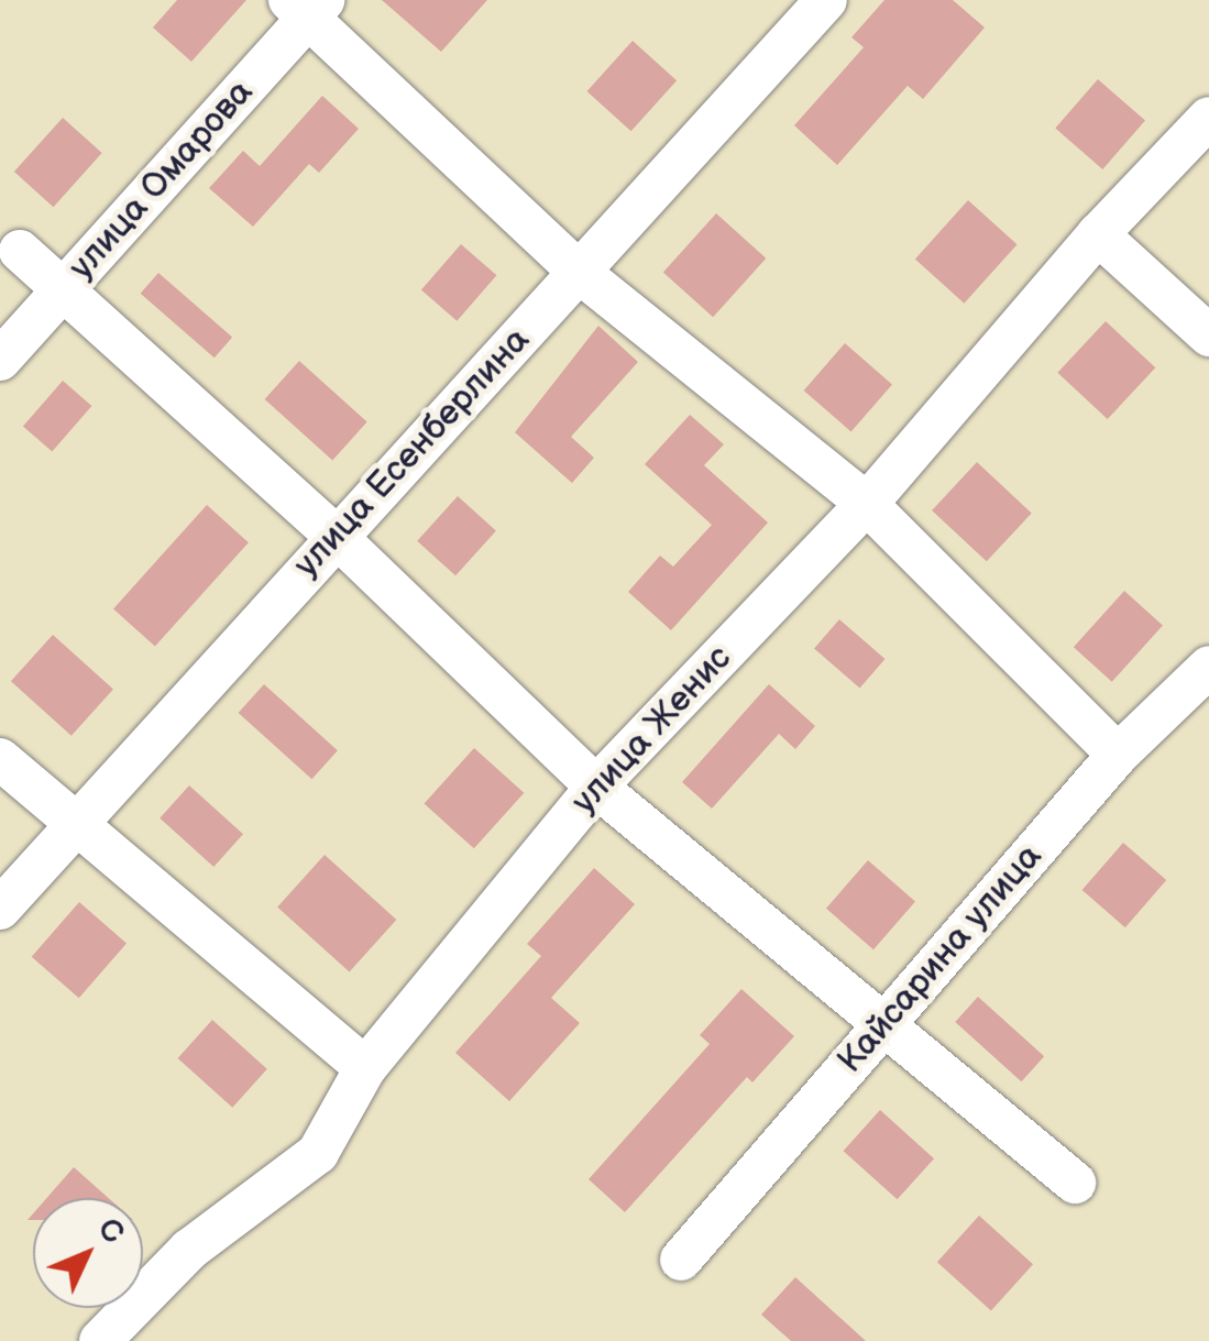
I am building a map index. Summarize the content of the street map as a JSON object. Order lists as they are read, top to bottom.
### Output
{
  "streets": {
    "street": [
      "улица Омарова",
      "улица Есенберлина",
      "улица Женис",
      "Кайсарина улица"
    ]
  },
  "north": "top right"
}
